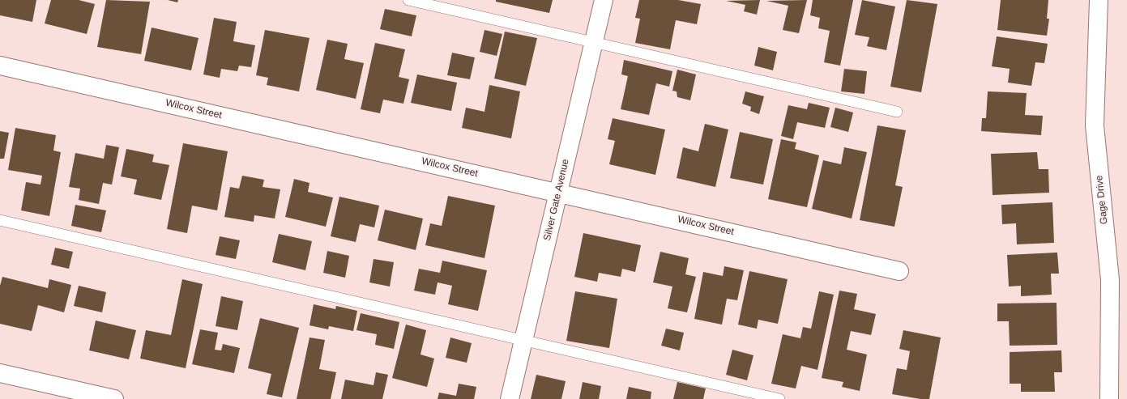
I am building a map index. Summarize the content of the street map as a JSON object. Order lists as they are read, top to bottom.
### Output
{
  "streets": {
    "street": ["Wilcox Street", "Silver Gate Avenue", "Gage Drive"]
  },
  "crossings": [
    ["Wilcox Street", "Silver Gate Avenue"]
  ]
}
